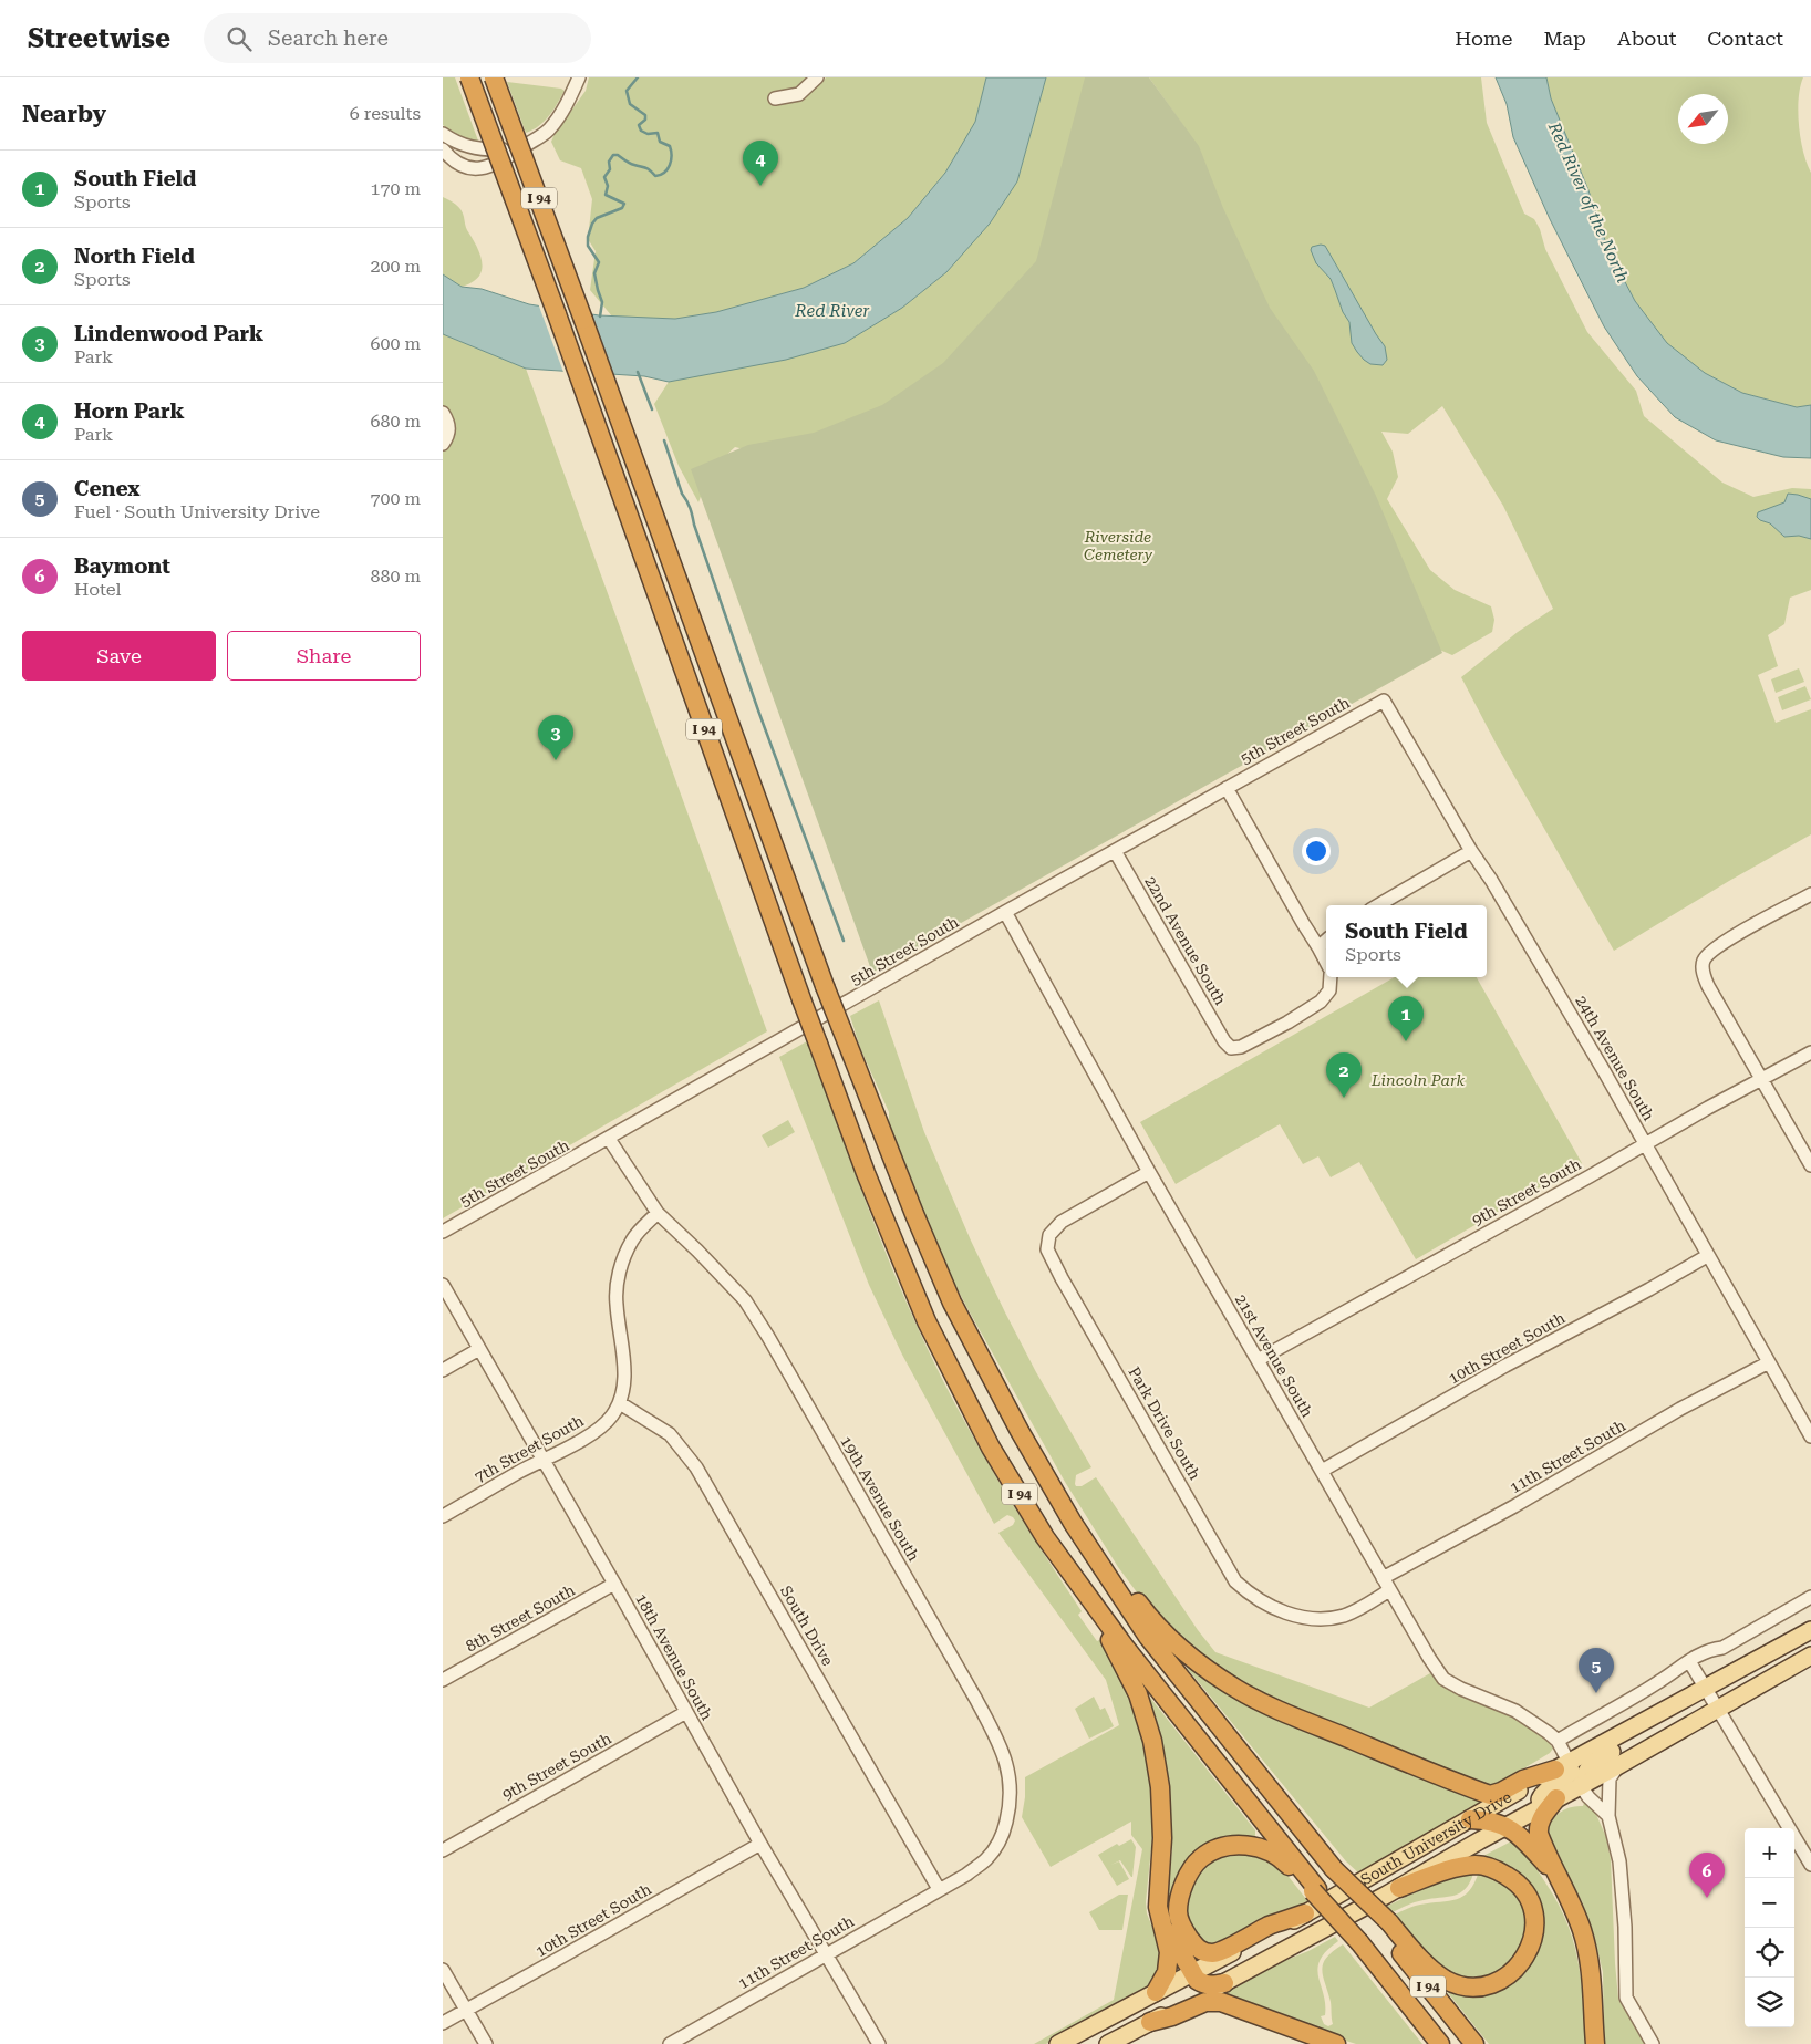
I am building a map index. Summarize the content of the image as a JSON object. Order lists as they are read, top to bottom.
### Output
{
  "streets": {
    "highway": ["I 94"],
    "main road": ["South University Drive"],
    "street": [
      "5th Street South",
      "22nd Avenue South",
      "24th Avenue South",
      "9th Street South",
      "10th Street South",
      "21st Avenue South",
      "Park Drive South",
      "7th Street South",
      "11th Street South",
      "19th Avenue South",
      "8th Street South",
      "South Drive",
      "18th Avenue South"
    ]
  },
  "crossings": [
    ["5th Street South", "22nd Avenue South"],
    ["5th Street South", "24th Avenue South"],
    ["5th Street South", "21st Avenue South"],
    ["5th Street South", "19th Avenue South"],
    ["24th Avenue South", "9th Street South"],
    ["24th Avenue South", "10th Street South"],
    ["24th Avenue South", "11th Street South"],
    ["9th Street South", "21st Avenue South"],
    ["9th Street South", "18th Avenue South"],
    ["10th Street South", "21st Avenue South"],
    ["10th Street South", "18th Avenue South"],
    ["21st Avenue South", "Park Drive South"],
    ["21st Avenue South", "11th Street South"],
    ["21st Avenue South", "South University Drive"],
    ["7th Street South", "19th Avenue South"],
    ["7th Street South", "South Drive"],
    ["7th Street South", "18th Avenue South"],
    ["11th Street South", "19th Avenue South"],
    ["11th Street South", "South Drive"],
    ["11th Street South", "18th Avenue South"],
    ["19th Avenue South", "South Drive"],
    ["8th Street South", "18th Avenue South"]
  ],
  "water": ["Red River of the North", "Red River"],
  "parks": ["Riverside Cemetery", "Lincoln Park"],
  "north": "bottom left",
  "page": {
    "header": "Streetwise",
    "search": "Search here",
    "nav": [
      "Home",
      "Map",
      "About",
      "Contact"
    ],
    "heading": ["Nearby", "6 results"],
    "pins": [
      "4",
      "3",
      "1",
      "2",
      "5",
      "6"
    ],
    "list": [
      {
        "mark": "1",
        "name": "South Field",
        "note": "Sports",
        "value": "170 m"
      },
      {
        "mark": "2",
        "name": "North Field",
        "note": "Sports",
        "value": "200 m"
      },
      {
        "mark": "3",
        "name": "Lindenwood Park",
        "note": "Park",
        "value": "600 m"
      },
      {
        "mark": "4",
        "name": "Horn Park",
        "note": "Park",
        "value": "680 m"
      },
      {
        "mark": "5",
        "name": "Cenex",
        "note": "Fuel · South University Drive",
        "value": "700 m"
      },
      {
        "mark": "6",
        "name": "Baymont",
        "note": "Hotel",
        "value": "880 m"
      }
    ],
    "buttons": ["Save", "Share"],
    "popup": ["South Field", "Sports"],
    "map_buttons": ["+", "−"]
  }
}
